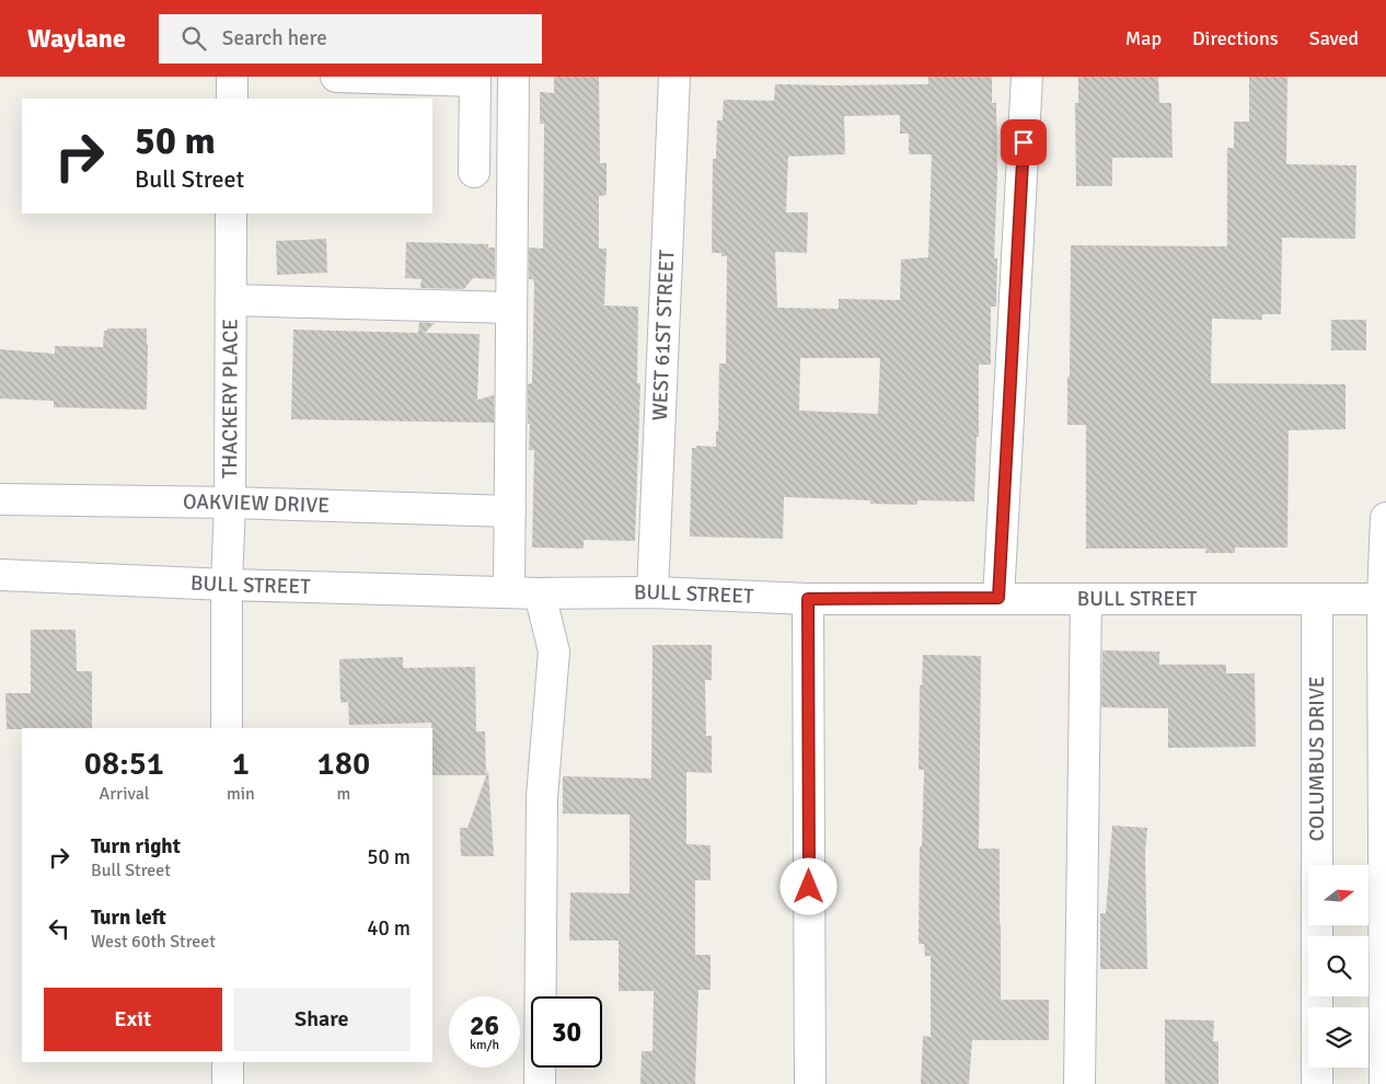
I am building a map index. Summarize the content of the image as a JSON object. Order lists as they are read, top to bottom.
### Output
{
  "streets": {
    "street": [
      "WEST 61ST STREET",
      "THACKERY PLACE",
      "OAKVIEW DRIVE",
      "BULL STREET",
      "COLUMBUS DRIVE"
    ]
  },
  "crossings": [
    ["WEST 61ST STREET", "BULL STREET"],
    ["THACKERY PLACE", "OAKVIEW DRIVE"],
    ["THACKERY PLACE", "BULL STREET"],
    ["BULL STREET", "COLUMBUS DRIVE"]
  ],
  "north": "right",
  "page": {
    "header": "Waylane",
    "search": "Search here",
    "nav": ["Map", "Directions", "Saved"],
    "turn": ["50 m", "Bull Street"],
    "eta": [
      "08:51",
      "Arrival",
      "1",
      "min",
      "180",
      "m"
    ],
    "list": [
      {
        "name": "Turn right",
        "note": "Bull Street",
        "value": "50 m"
      },
      {
        "name": "Turn left",
        "note": "West 60th Street",
        "value": "40 m"
      }
    ],
    "buttons": ["Exit", "Share"],
    "speed": "26 km/h",
    "limit": "30"
  }
}
